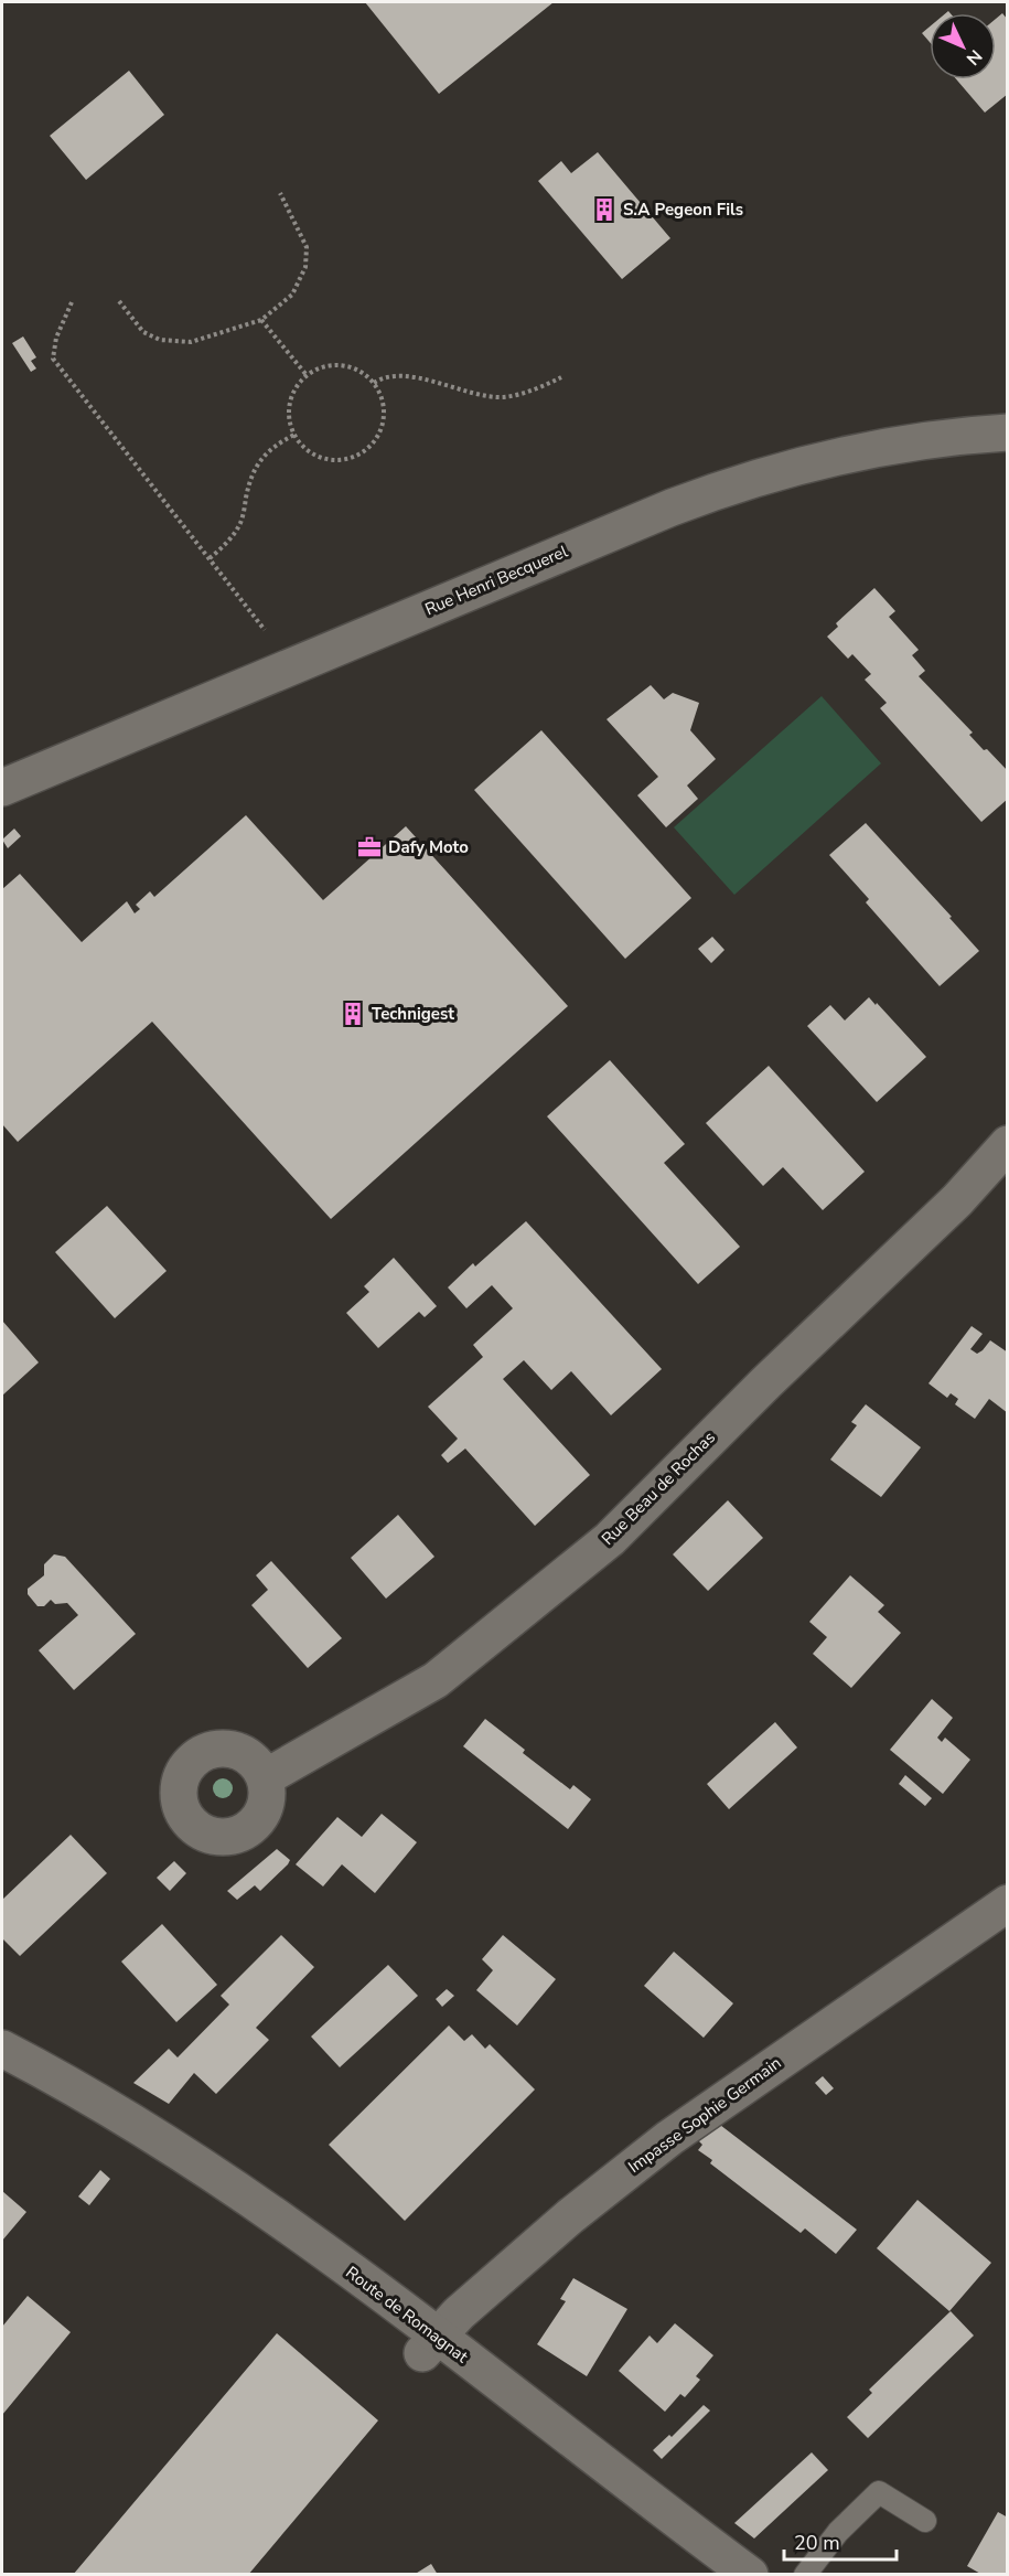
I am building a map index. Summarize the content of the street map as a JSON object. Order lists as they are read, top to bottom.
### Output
{
  "streets": {
    "street": [
      "Rue Henri Becquerel",
      "Rue Beau de Rochas",
      "Impasse Sophie Germain",
      "Route de Romagnat"
    ]
  },
  "crossings": [
    ["Impasse Sophie Germain", "Route de Romagnat"]
  ],
  "places": {
    "building": ["S.A Pegeon Fils", "Technigest"],
    "office": ["Dafy Moto"]
  },
  "scale_bar": "20 m",
  "north": "bottom right"
}
